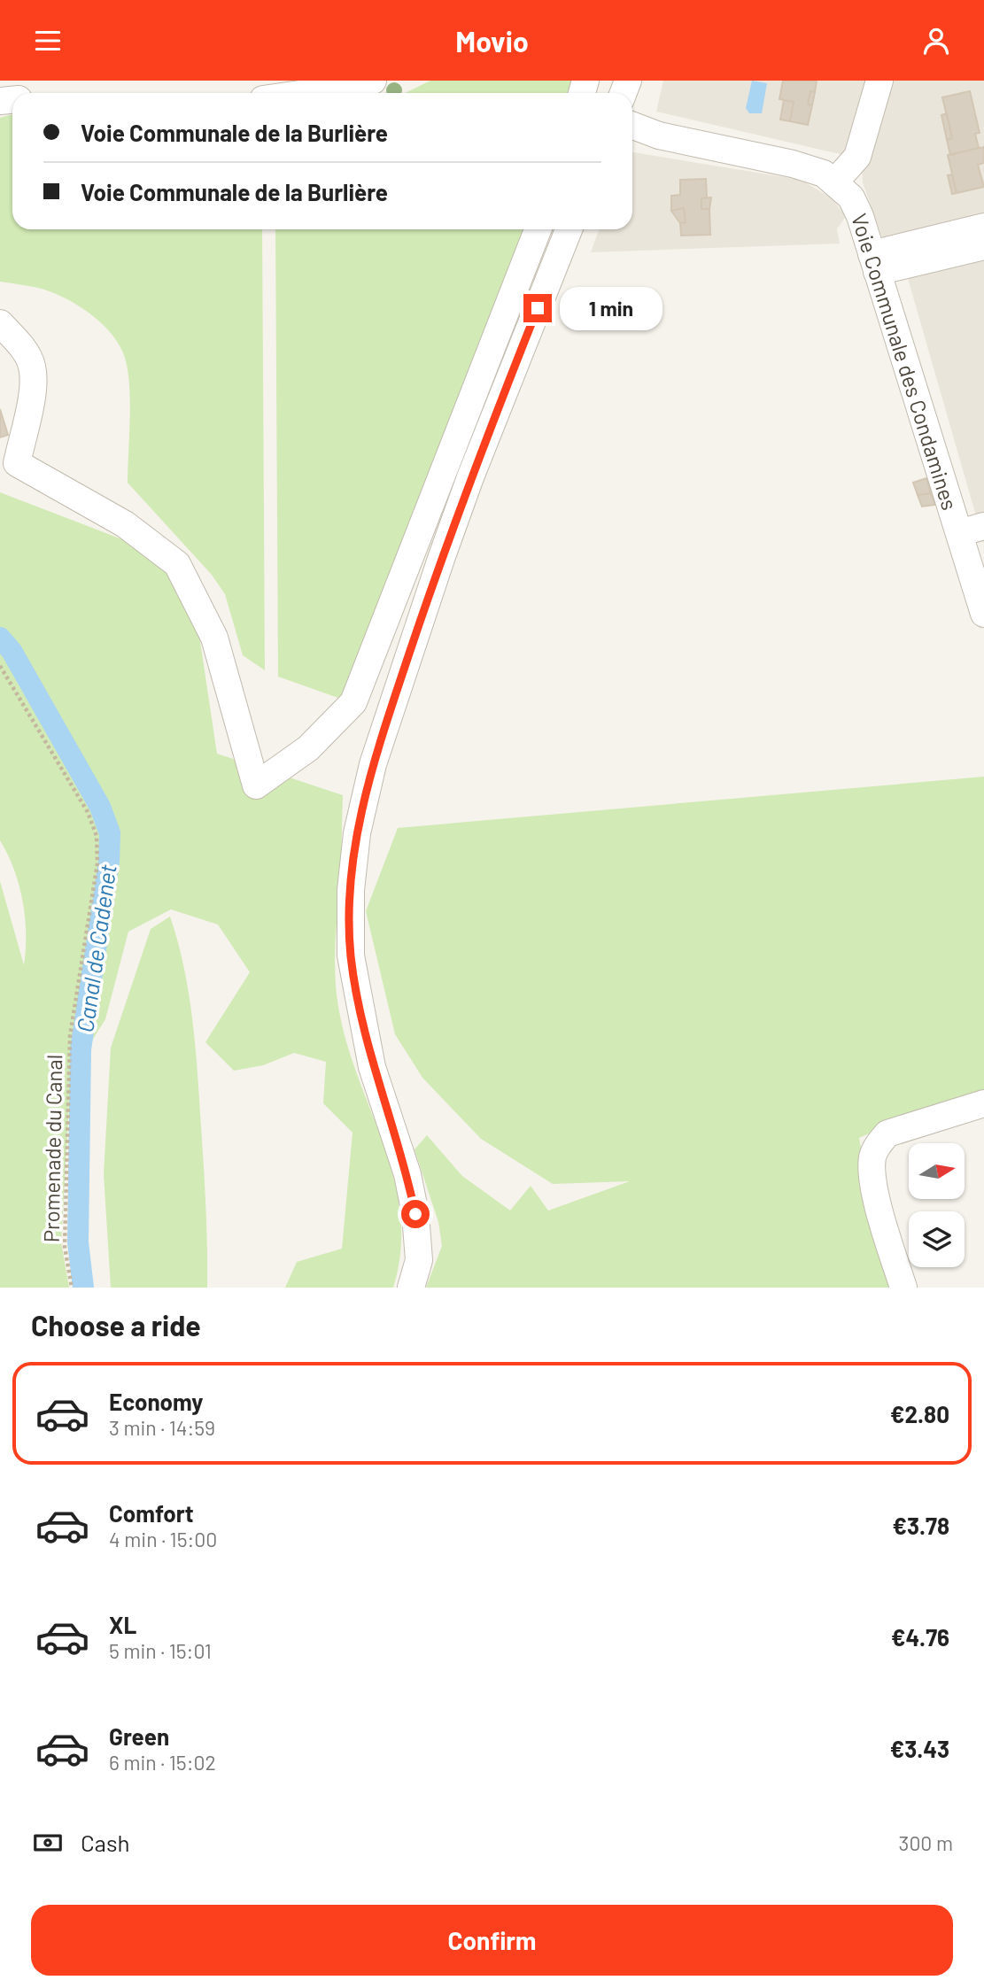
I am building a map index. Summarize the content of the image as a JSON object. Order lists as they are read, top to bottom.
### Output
{
  "streets": {
    "street": ["Voie Communale des Condamines"],
    "path": ["Promenade du Canal"]
  },
  "water": ["Canal de Cadenet"],
  "north": "right",
  "page": {
    "header": "Movio",
    "banner": ["Voie Communale de la Burlière", "Voie Communale de la Burlière"],
    "bubble": "1 min",
    "heading": "Choose a ride",
    "list": [
      {
        "name": "Economy",
        "note": "3 min · 14:59",
        "value": "€2.80"
      },
      {
        "name": "Comfort",
        "note": "4 min · 15:00",
        "value": "€3.78"
      },
      {
        "name": "XL",
        "note": "5 min · 15:01",
        "value": "€4.76"
      },
      {
        "name": "Green",
        "note": "6 min · 15:02",
        "value": "€3.43"
      }
    ],
    "pay": ["Cash", "300 m"],
    "buttons": "Confirm"
  }
}
